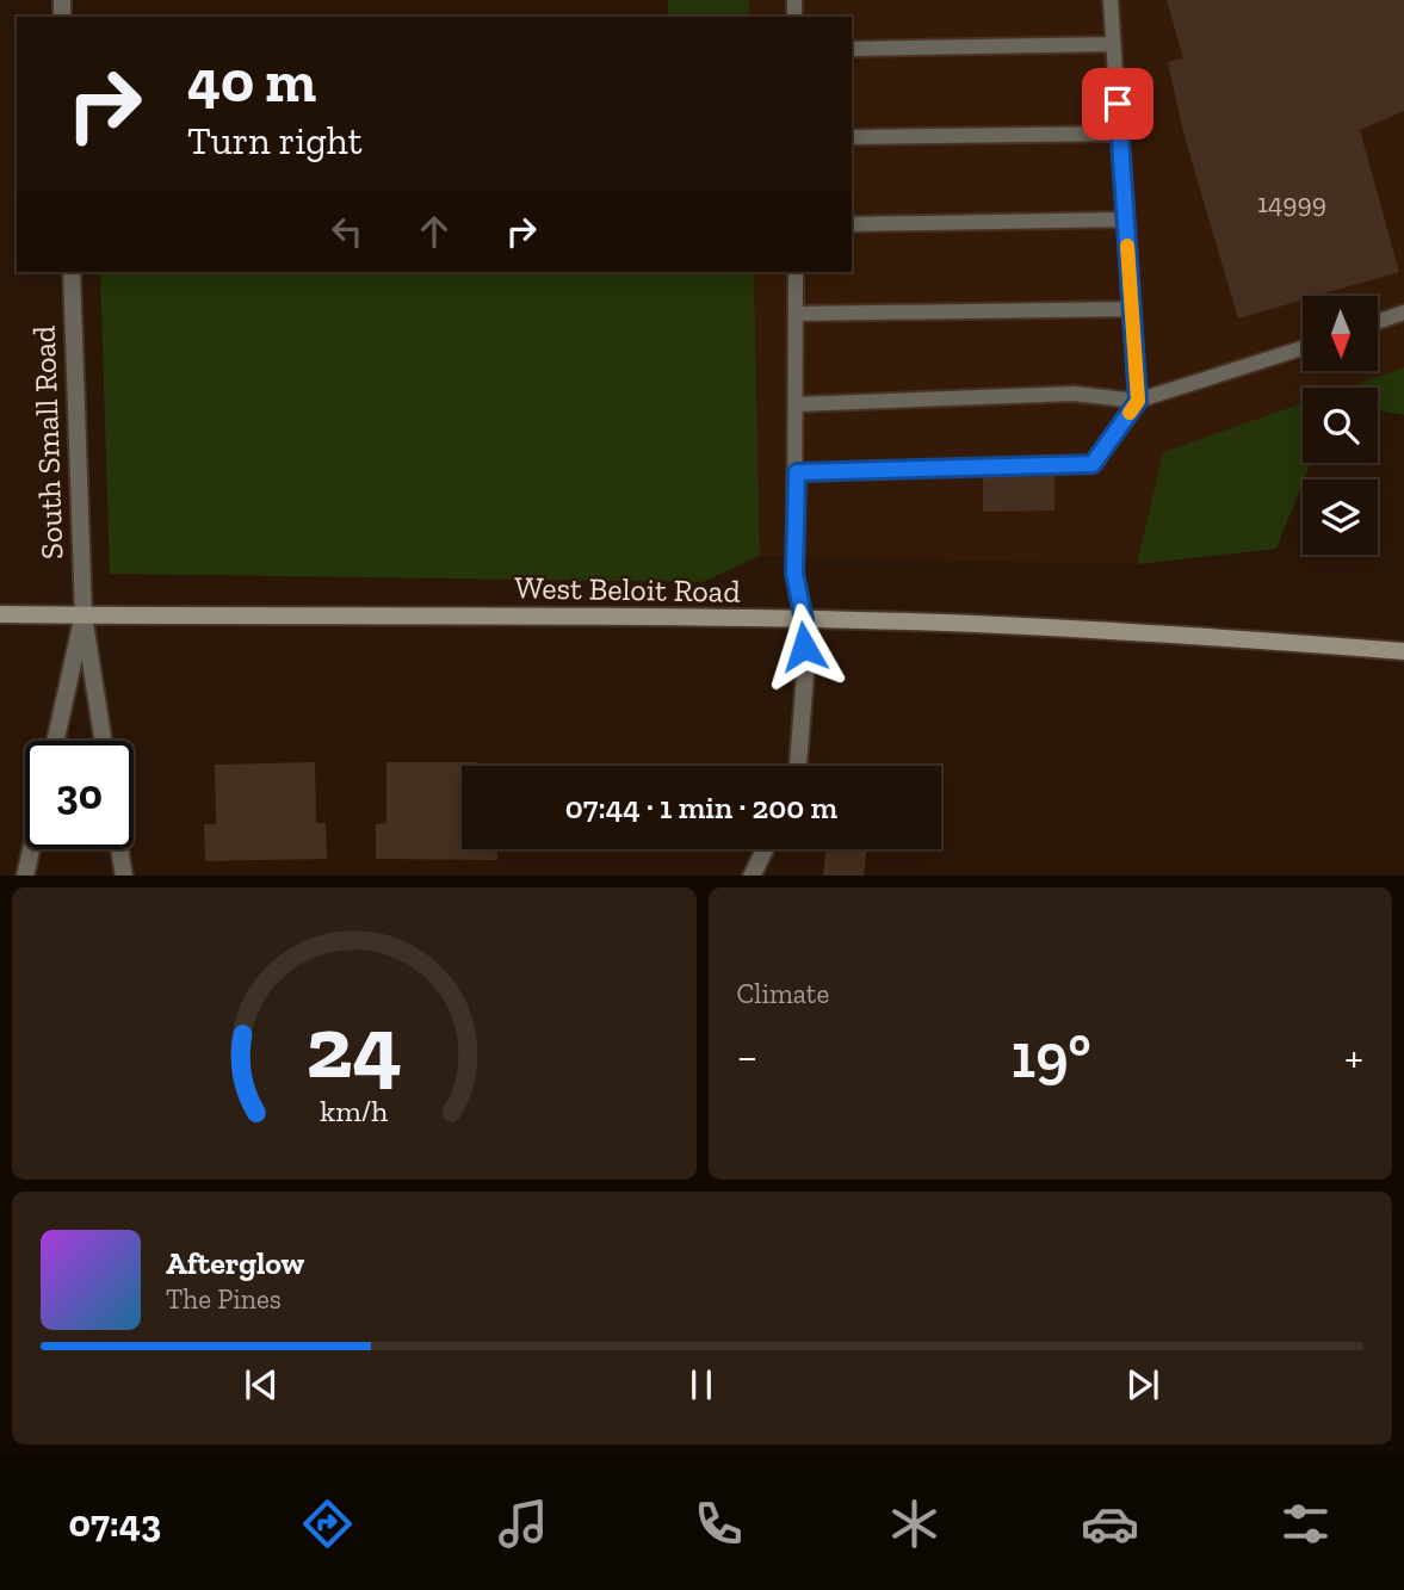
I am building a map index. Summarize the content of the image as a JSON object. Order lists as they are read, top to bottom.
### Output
{
  "streets": {
    "main road": ["West Beloit Road"],
    "street": ["South Small Road"]
  },
  "crossings": [
    ["South Small Road", "West Beloit Road"]
  ],
  "house_numbers": ["14999"],
  "north": "bottom",
  "page": {
    "turn": ["40 m", "Turn right"],
    "limit": "30",
    "trip": "07:44 · 1 min · 200 m",
    "tile": "Climate",
    "heat": ["−", "19°", "+"],
    "song": ["Afterglow", "The Pines"],
    "tabs": "07:43",
    "gauge": ["24", "km/h"]
  }
}
